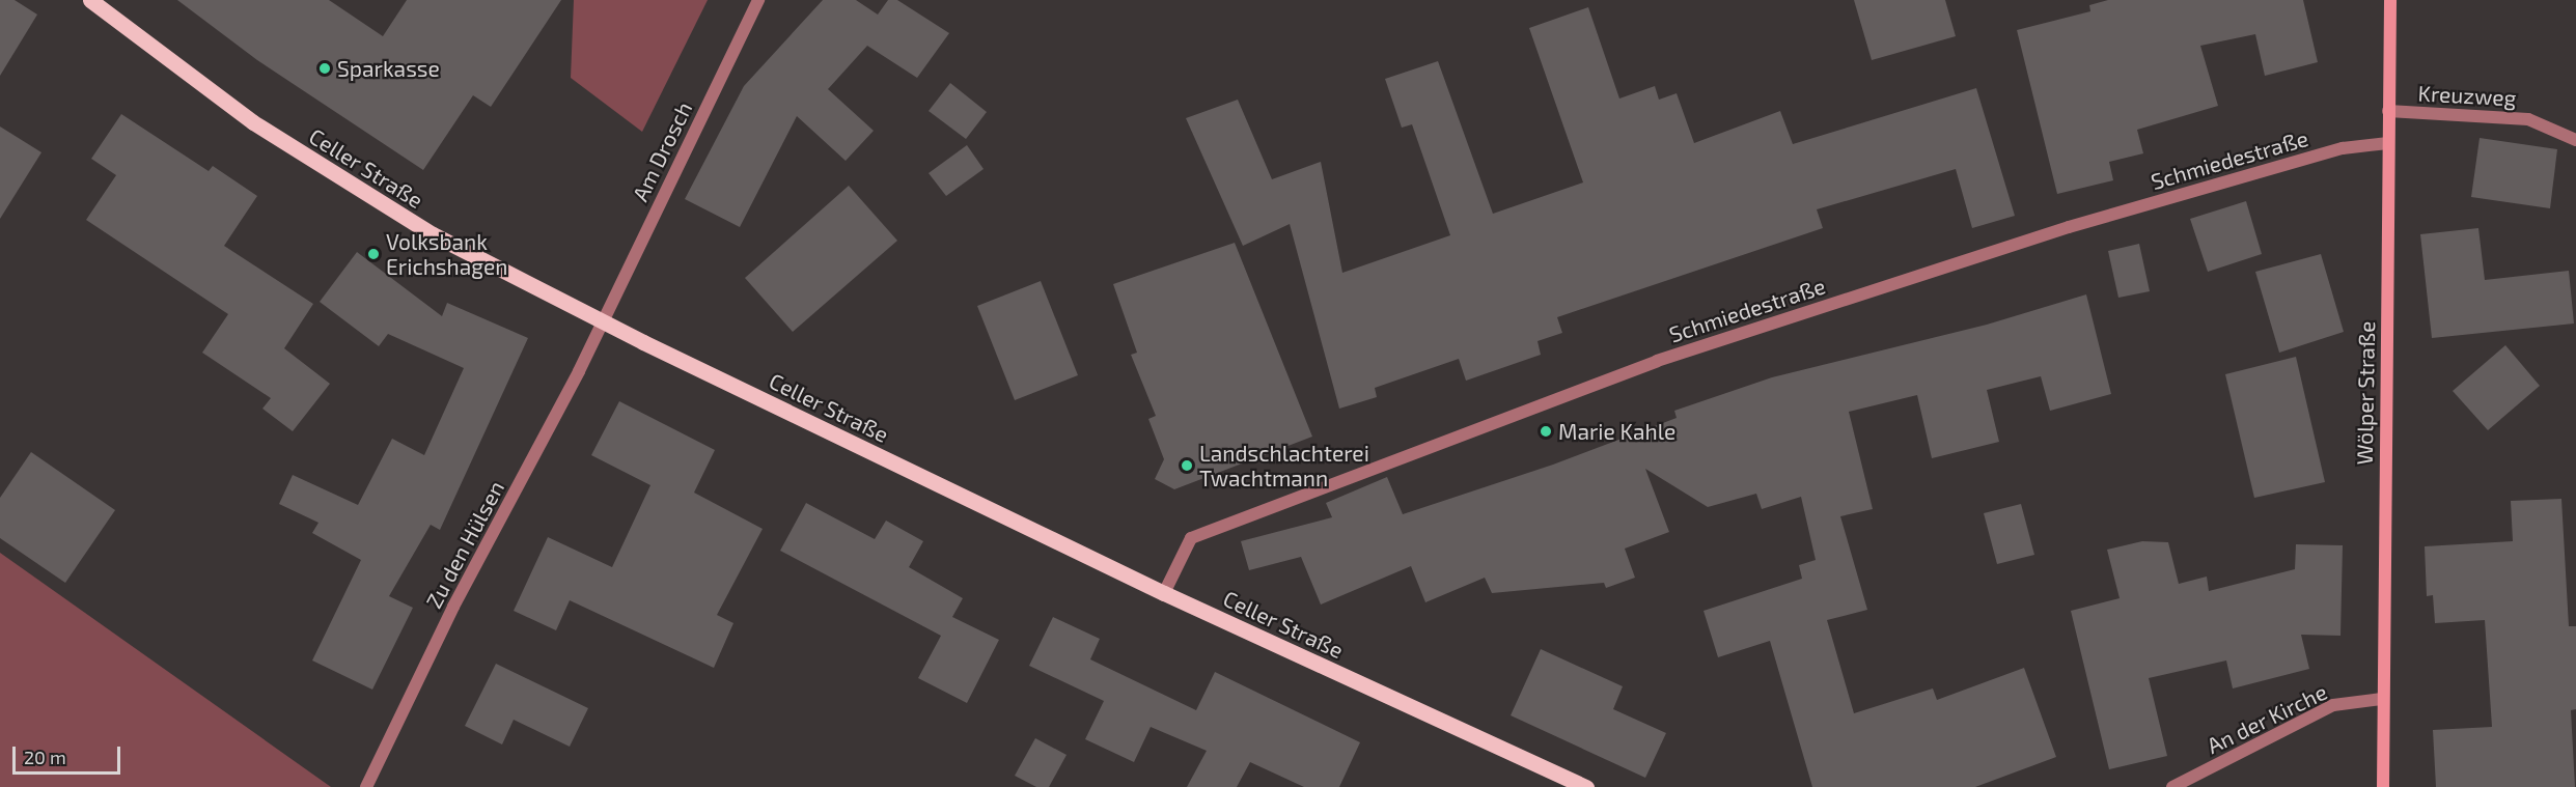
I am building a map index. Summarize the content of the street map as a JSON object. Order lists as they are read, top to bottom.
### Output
{
  "streets": {
    "main road": ["Celler Straße"],
    "street": [
      "Kreuzweg",
      "Am Drosch",
      "Schmiedestraße",
      "Wölper Straße",
      "Zu den Hülsen",
      "An der Kirche"
    ]
  },
  "crossings": [
    ["Kreuzweg", "Wölper Straße"],
    ["Am Drosch", "Celler Straße"],
    ["Am Drosch", "Zu den Hülsen"],
    ["Schmiedestraße", "Celler Straße"],
    ["Schmiedestraße", "Wölper Straße"],
    ["Celler Straße", "Zu den Hülsen"],
    ["Wölper Straße", "An der Kirche"]
  ],
  "places": [
    "Sparkasse",
    "Volksbank Erichshagen",
    "Marie Kahle",
    "Landschlachterei Twachtmann"
  ],
  "scale_bar": "20 m"
}
